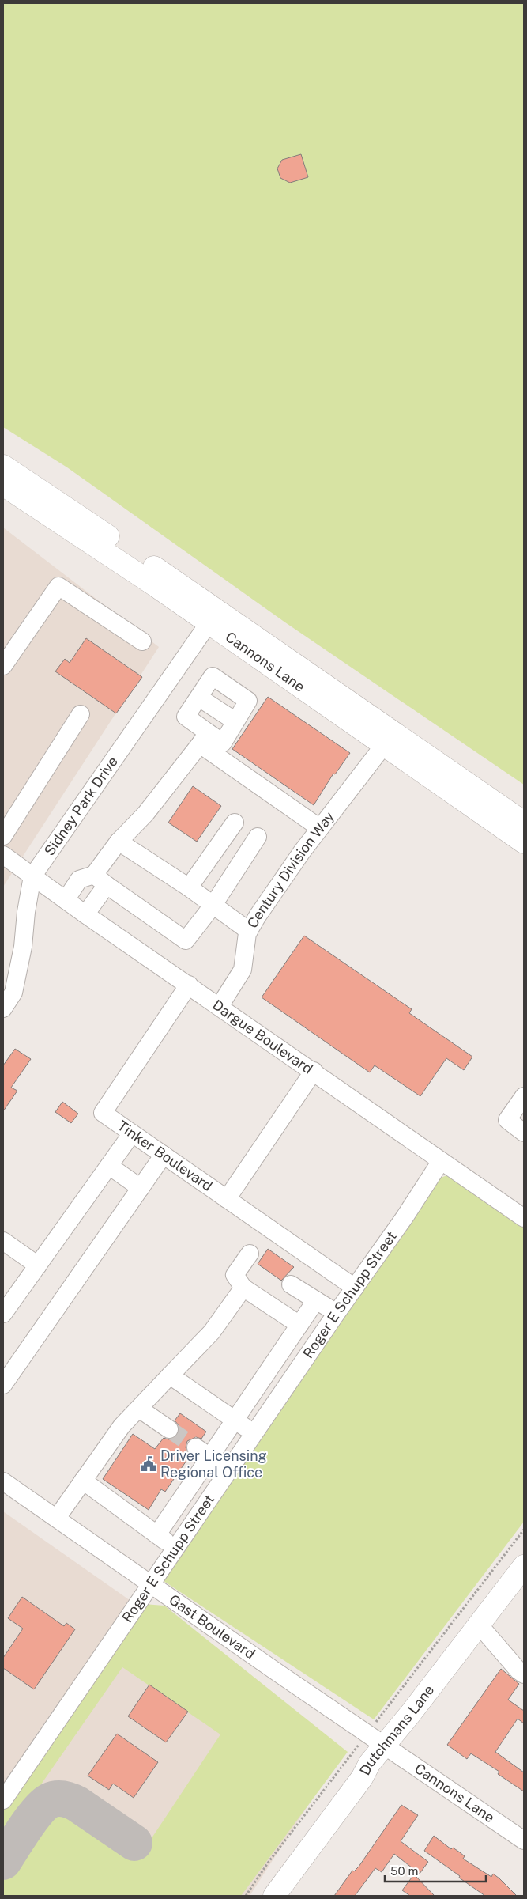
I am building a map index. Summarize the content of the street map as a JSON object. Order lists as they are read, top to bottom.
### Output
{
  "streets": {
    "main road": ["Cannons Lane", "Dutchmans Lane"],
    "street": [
      "Sidney Park Drive",
      "Century Division Way",
      "Dargue Boulevard",
      "Tinker Boulevard",
      "Roger E Schupp Street",
      "Gast Boulevard"
    ]
  },
  "crossings": [
    ["Cannons Lane", "Sidney Park Drive"],
    ["Cannons Lane", "Century Division Way"],
    ["Cannons Lane", "Gast Boulevard"],
    ["Cannons Lane", "Dutchmans Lane"],
    ["Sidney Park Drive", "Dargue Boulevard"],
    ["Century Division Way", "Dargue Boulevard"],
    ["Dargue Boulevard", "Tinker Boulevard"],
    ["Dargue Boulevard", "Roger E Schupp Street"],
    ["Tinker Boulevard", "Roger E Schupp Street"],
    ["Roger E Schupp Street", "Gast Boulevard"],
    ["Gast Boulevard", "Dutchmans Lane"]
  ],
  "places": {
    "public building": ["Driver Licensing Regional Office"]
  },
  "scale_bar": "50 m"
}
